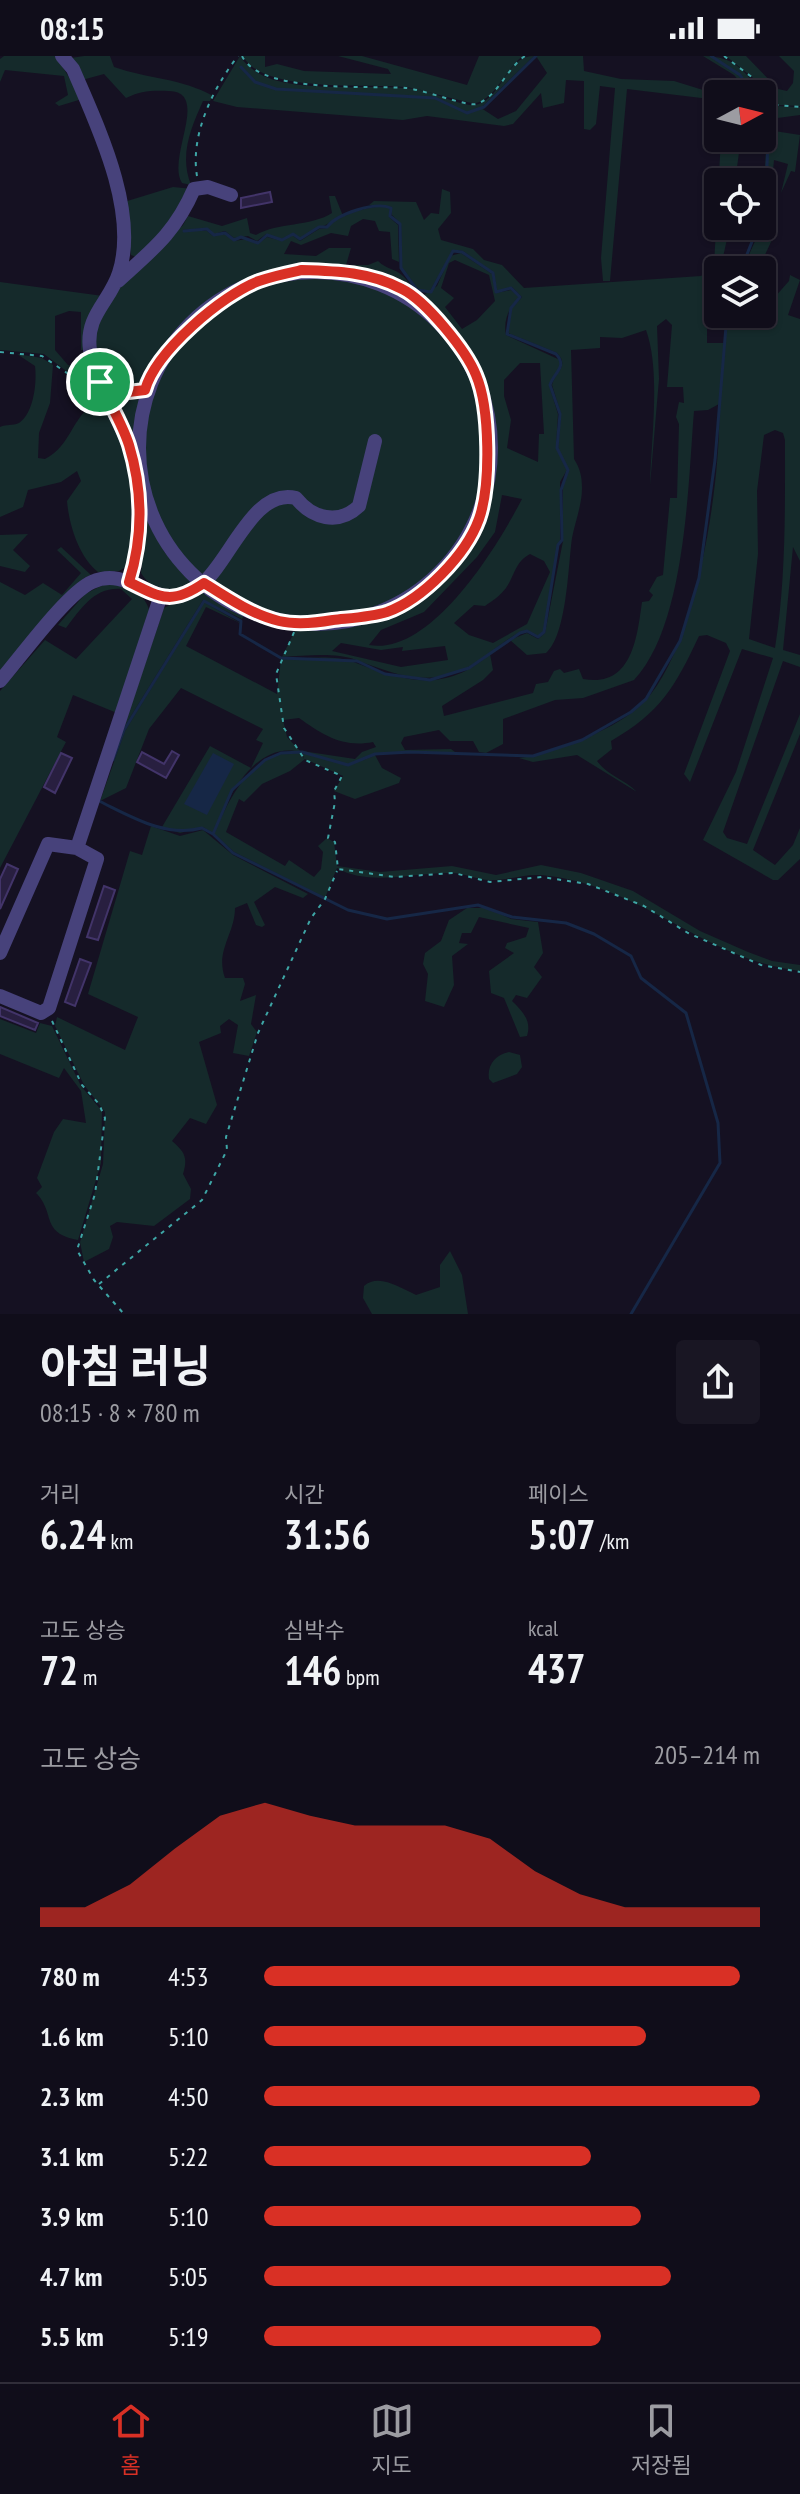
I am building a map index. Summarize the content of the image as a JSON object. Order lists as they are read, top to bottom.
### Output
{
  "north": "right",
  "page": {
    "status": "08:15",
    "heading": ["아침 러닝", "08:15 · 8 × 780 m"],
    "stats": [
      ["거리", "6.24 km"],
      ["시간", "31:56"],
      ["페이스", "5:07 /km"],
      ["고도 상승", "72 m"],
      ["심박수", "146 bpm"],
      ["kcal", "437"]
    ],
    "chart": ["고도 상승", "205–214 m"],
    "list": [
      {
        "name": "780 m",
        "note": "4:53"
      },
      {
        "name": "1.6 km",
        "note": "5:10"
      },
      {
        "name": "2.3 km",
        "note": "4:50"
      },
      {
        "name": "3.1 km",
        "note": "5:22"
      },
      {
        "name": "3.9 km",
        "note": "5:10"
      },
      {
        "name": "4.7 km",
        "note": "5:05"
      },
      {
        "name": "5.5 km",
        "note": "5:19"
      }
    ],
    "tabs": ["홈", "지도", "저장됨"]
  }
}
